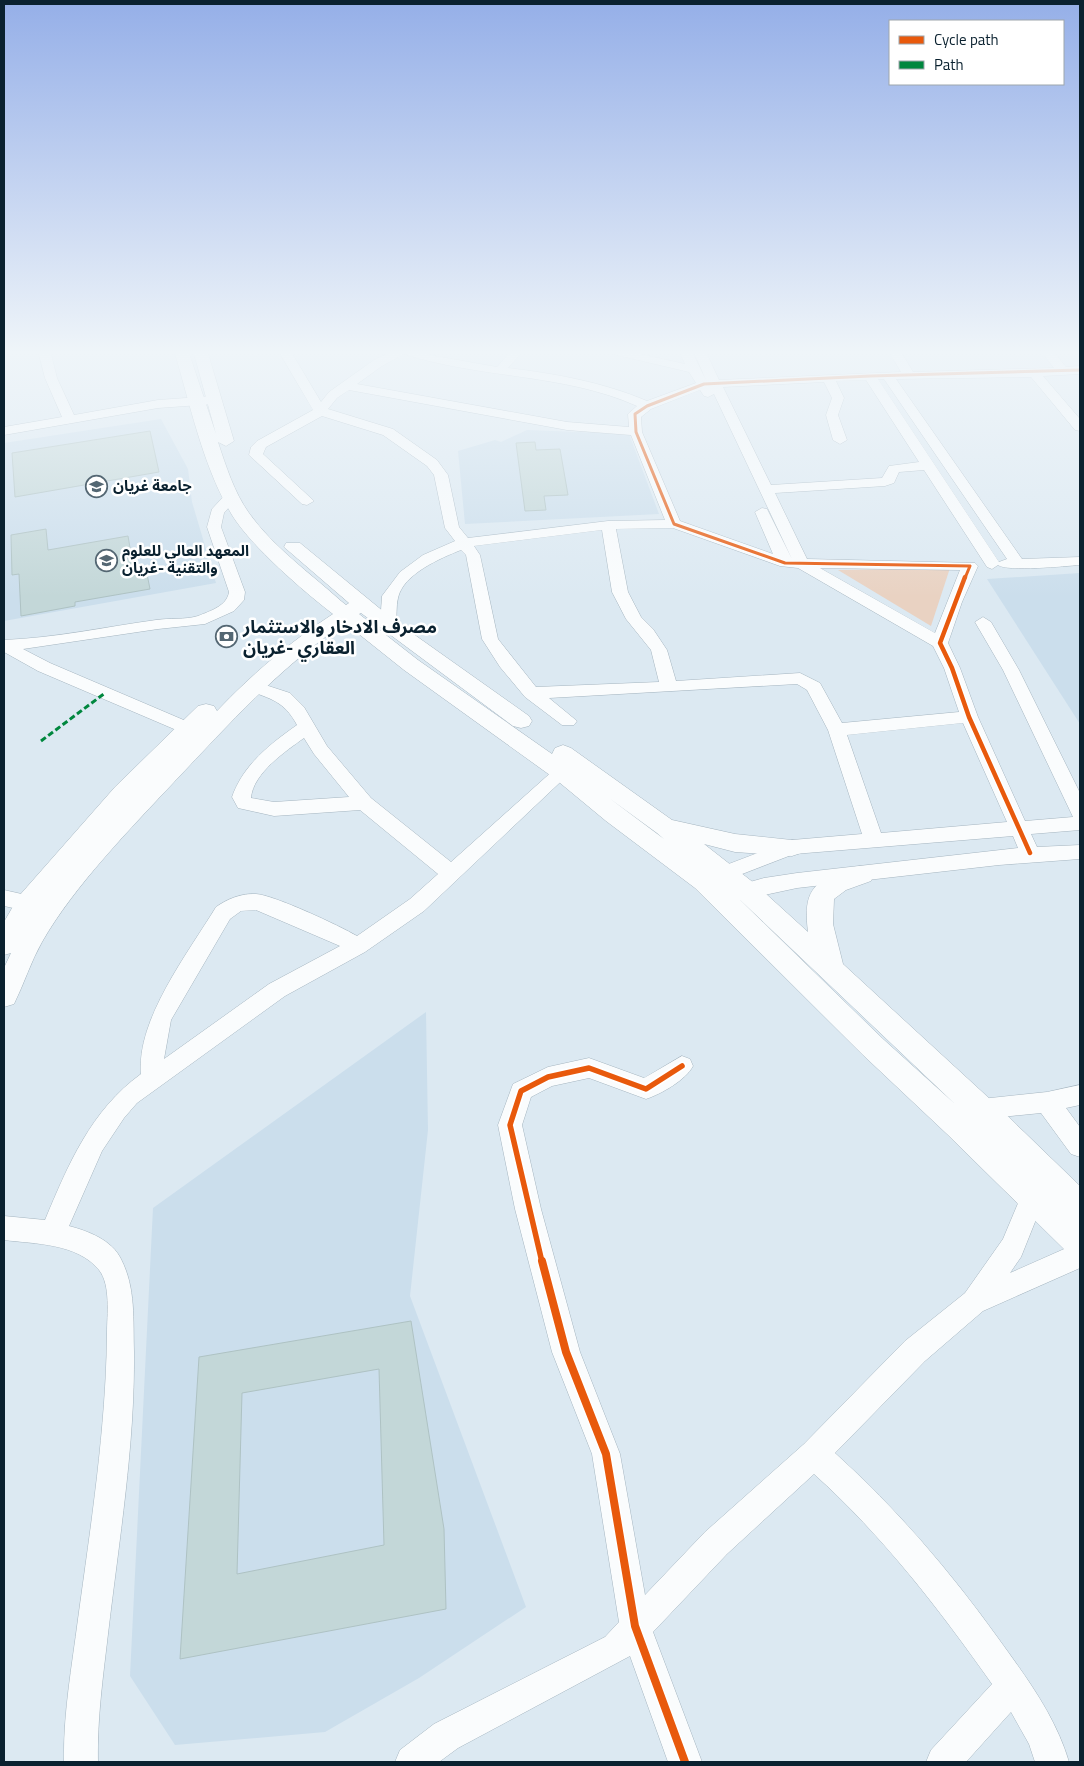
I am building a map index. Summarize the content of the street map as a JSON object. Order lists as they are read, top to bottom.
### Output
{
  "places": {
    "school or university": ["جامعة غريان", "المعهد العالي للعلوم والتقنية -غريان"],
    "bank": ["مصرف الادخار والاستثمار العقاري -غريان"]
  },
  "legend": ["Cycle path", "Path"]
}
